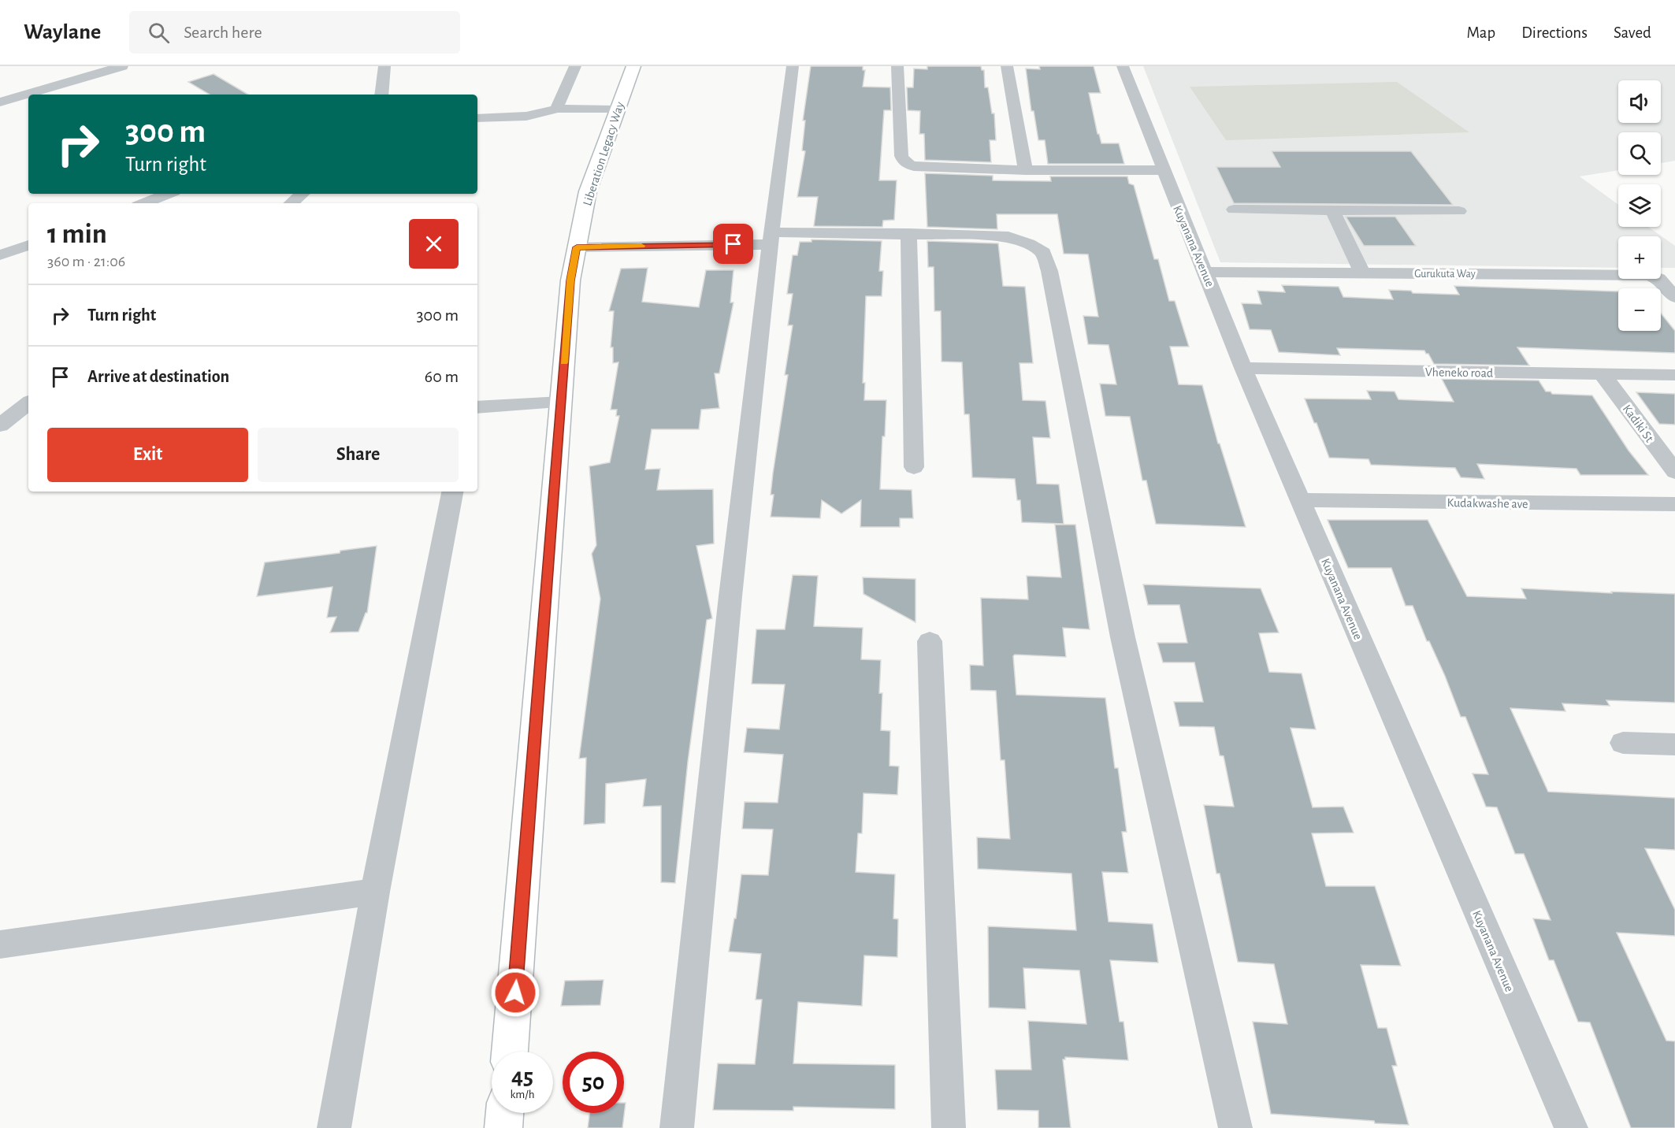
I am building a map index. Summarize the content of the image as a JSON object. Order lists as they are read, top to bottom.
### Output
{
  "streets": {
    "main road": ["Liberation Legacy Way"],
    "street": [
      "Kuyanana Avenue",
      "Gurukuta Way",
      "Vheneko road",
      "Kadiki St",
      "Kudakwashe ave"
    ]
  },
  "crossings": [
    ["Kuyanana Avenue", "Gurukuta Way"],
    ["Kuyanana Avenue", "Vheneko road"],
    ["Kuyanana Avenue", "Kudakwashe ave"],
    ["Vheneko road", "Kadiki St"]
  ],
  "page": {
    "header": "Waylane",
    "search": "Search here",
    "nav": ["Map", "Directions", "Saved"],
    "map_buttons": ["+", "−"],
    "turn": ["300 m", "Turn right"],
    "heading": ["1 min", "360 m · 21:06"],
    "list": [
      {
        "name": "Turn right",
        "value": "300 m"
      },
      {
        "name": "Arrive at destination",
        "value": "60 m"
      }
    ],
    "buttons": ["Exit", "Share"],
    "speed": "45 km/h",
    "limit": "50"
  }
}
